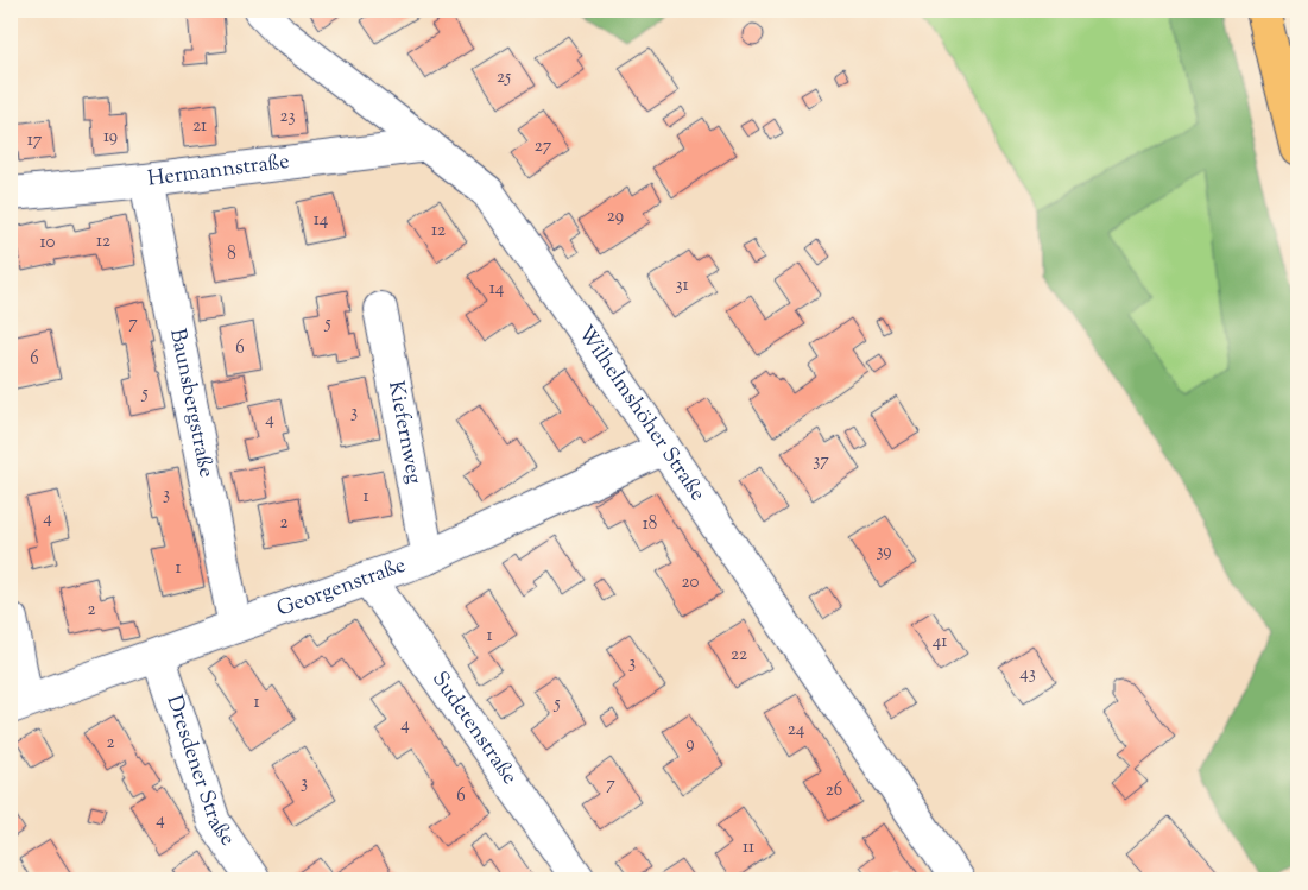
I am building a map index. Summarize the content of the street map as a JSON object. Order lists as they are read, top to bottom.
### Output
{
  "streets": {
    "street": [
      "Hermannstraße",
      "Baunsbergstraße",
      "Wilhelmshöher Straße",
      "Kiefernweg",
      "Georgenstraße",
      "Sudetenstraße",
      "Dresdener Straße"
    ]
  },
  "crossings": [
    ["Hermannstraße", "Baunsbergstraße"],
    ["Hermannstraße", "Wilhelmshöher Straße"],
    ["Baunsbergstraße", "Georgenstraße"],
    ["Wilhelmshöher Straße", "Georgenstraße"],
    ["Kiefernweg", "Georgenstraße"],
    ["Georgenstraße", "Sudetenstraße"],
    ["Georgenstraße", "Dresdener Straße"]
  ],
  "house_numbers": [
    "25",
    "23",
    "21",
    "19",
    "17",
    "27",
    "29",
    "14",
    "12",
    "12",
    "10",
    "8",
    "31",
    "14",
    "7",
    "5",
    "6",
    "6",
    "5",
    "3",
    "4",
    "37",
    "3",
    "1",
    "4",
    "2",
    "18",
    "39",
    "1",
    "20",
    "2",
    "1",
    "41",
    "22",
    "3",
    "43",
    "1",
    "5",
    "4",
    "24",
    "2",
    "9",
    "3",
    "7",
    "26",
    "6",
    "4",
    "11"
  ]
}
